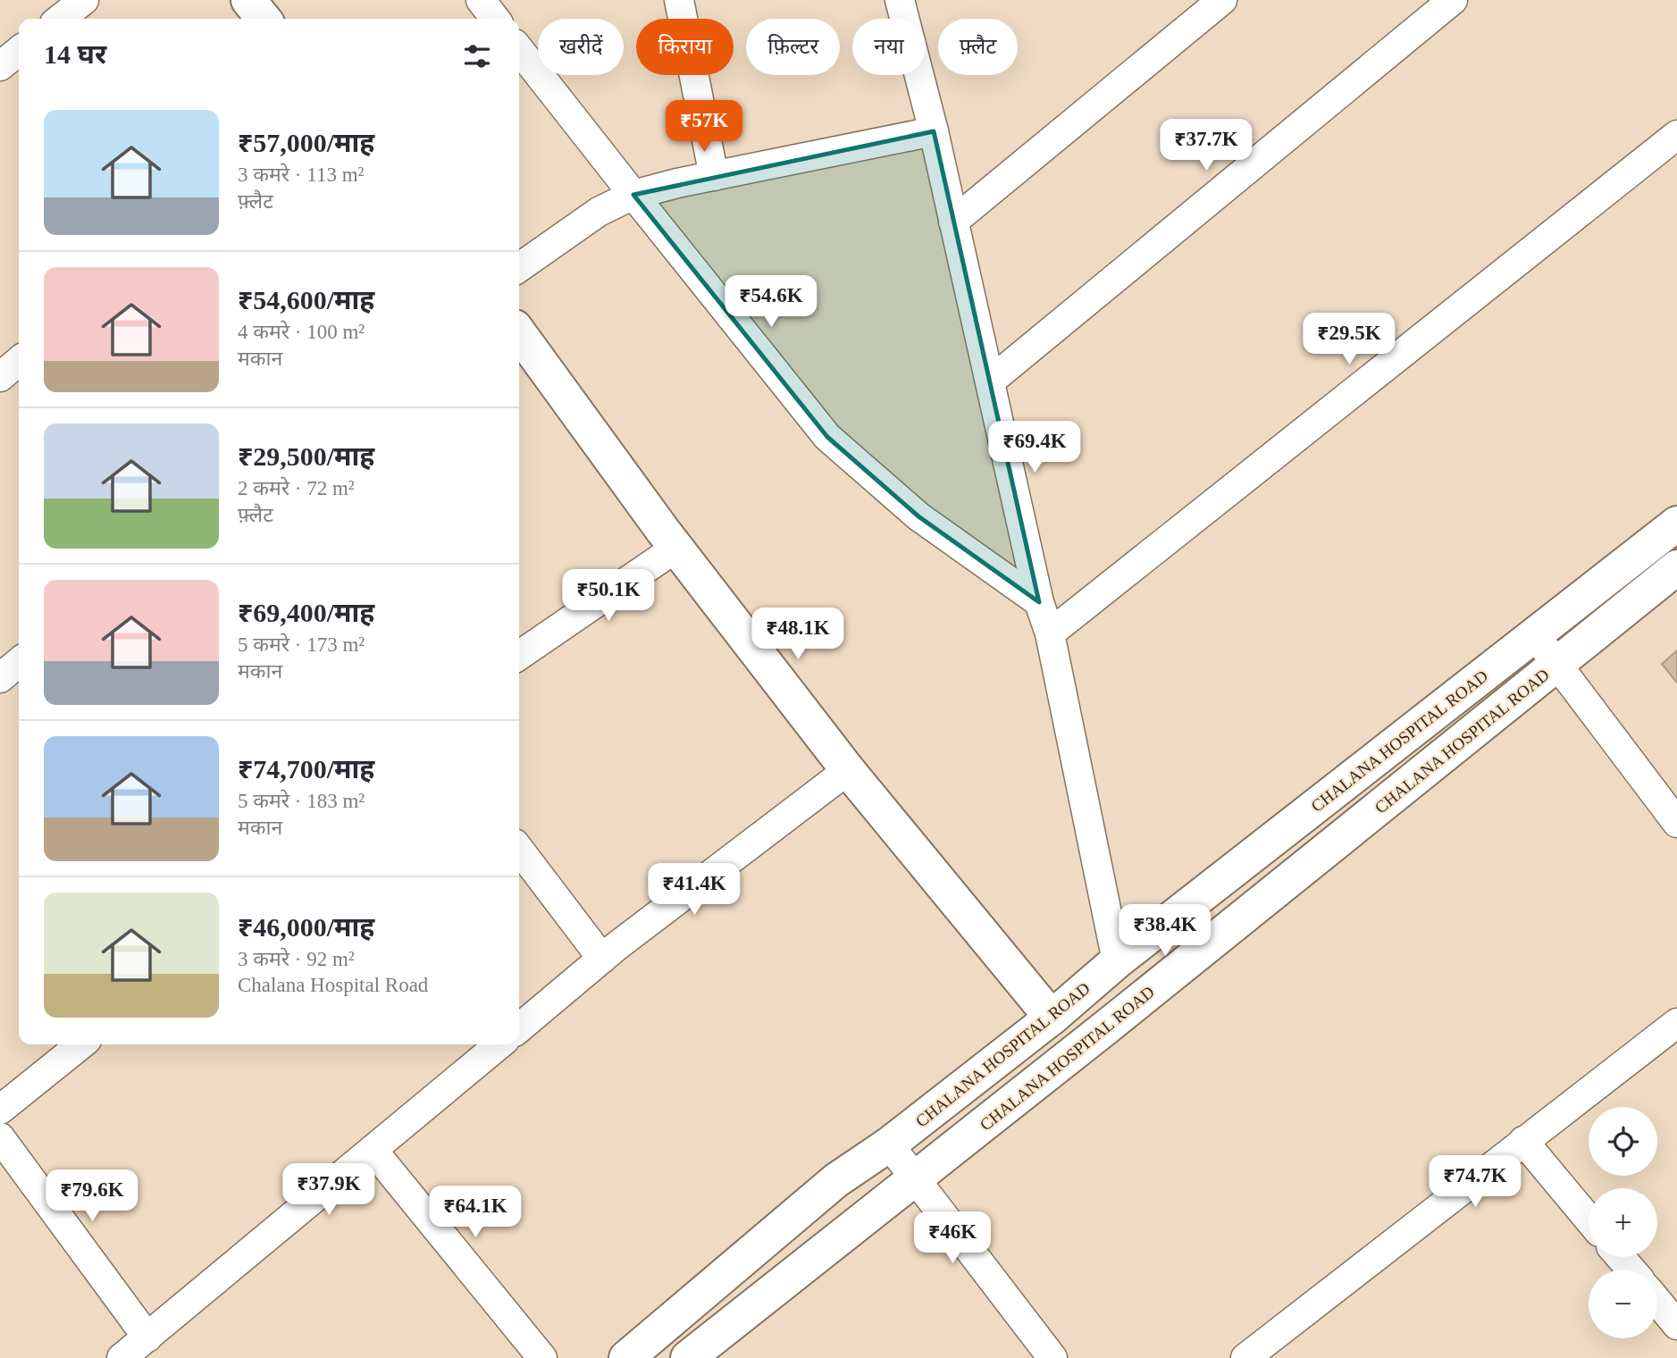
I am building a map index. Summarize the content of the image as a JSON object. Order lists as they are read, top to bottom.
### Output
{
  "streets": {
    "street": ["CHALANA HOSPITAL ROAD"]
  },
  "page": {
    "chip": [
      "खरीदें",
      "किराया",
      "फ़िल्टर",
      "नया",
      "फ़्लैट"
    ],
    "heading": "14 घर",
    "list": [
      {
        "name": "₹57,000/माह",
        "note": "3 कमरे · 113 m² · फ़्लैट"
      },
      {
        "name": "₹54,600/माह",
        "note": "4 कमरे · 100 m² · मकान"
      },
      {
        "name": "₹29,500/माह",
        "note": "2 कमरे · 72 m² · फ़्लैट"
      },
      {
        "name": "₹69,400/माह",
        "note": "5 कमरे · 173 m² · मकान"
      },
      {
        "name": "₹74,700/माह",
        "note": "5 कमरे · 183 m² · मकान"
      },
      {
        "name": "₹46,000/माह",
        "note": "3 कमरे · 92 m² · Chalana Hospital Road"
      }
    ],
    "price": [
      "₹57K",
      "₹37.7K",
      "₹54.6K",
      "₹29.5K",
      "₹69.4K",
      "₹50.1K",
      "₹48.1K",
      "₹41.4K",
      "₹38.4K",
      "₹74.7K",
      "₹37.9K",
      "₹79.6K",
      "₹64.1K",
      "₹46K"
    ],
    "map_buttons": ["+", "−"]
  }
}
